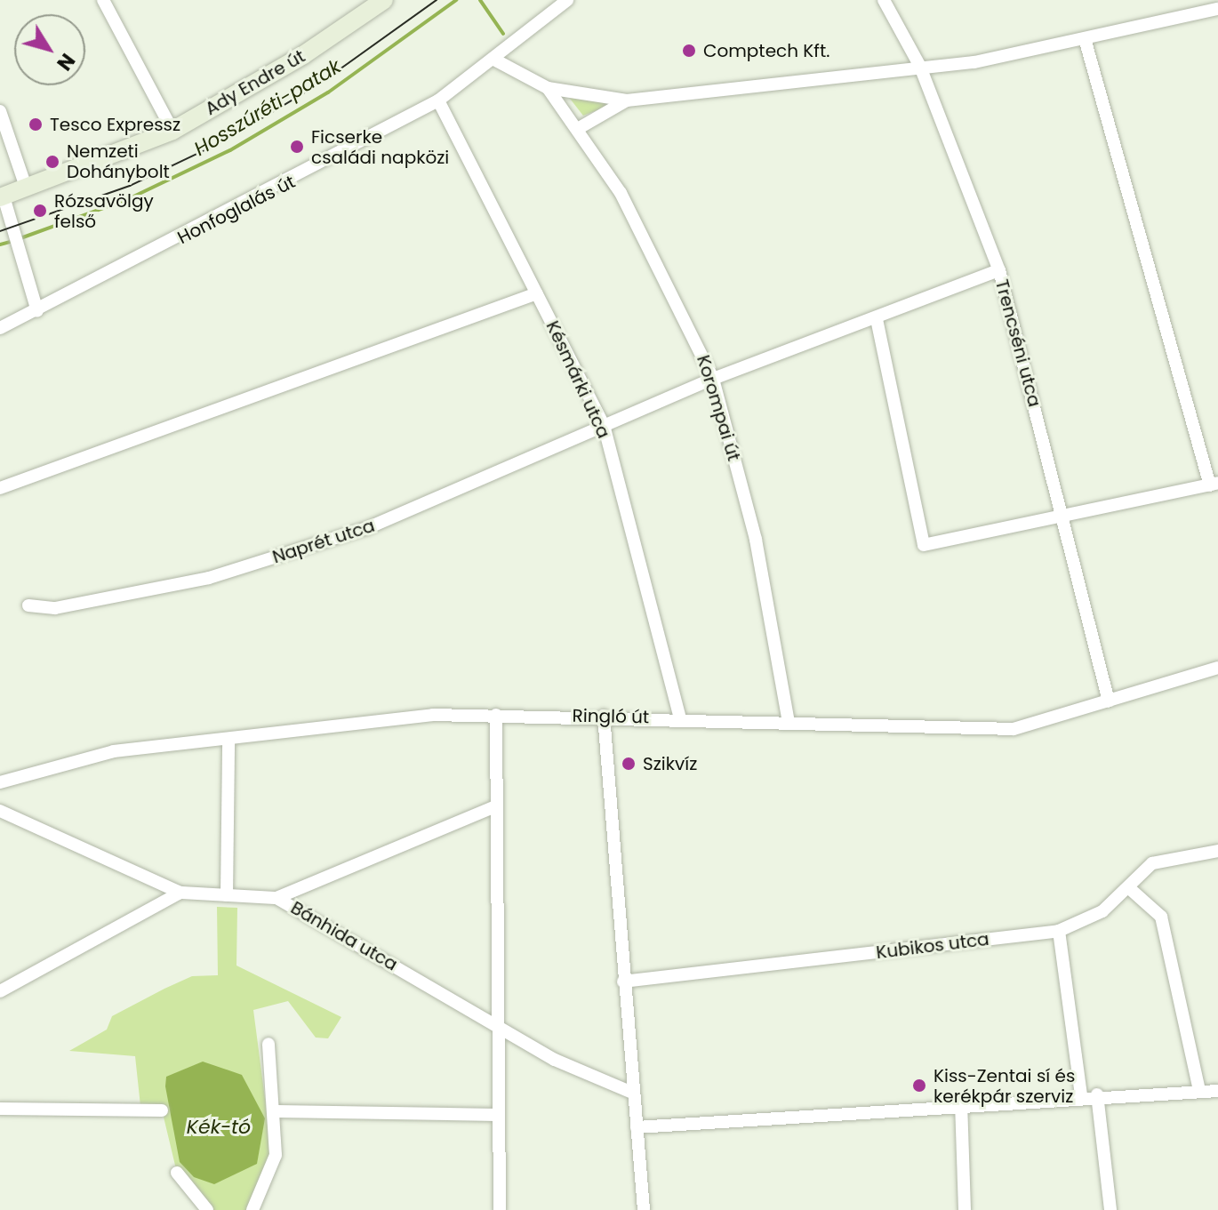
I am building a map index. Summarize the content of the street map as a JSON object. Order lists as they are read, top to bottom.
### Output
{
  "streets": {
    "street": [
      "Ady Endre út",
      "Honfoglalás út",
      "Trencséni utca",
      "Késmárki utca",
      "Korompai út",
      "Naprét utca",
      "Ringló út",
      "Bánhida utca",
      "Kubikos utca"
    ]
  },
  "crossings": [
    ["Honfoglalás út", "Késmárki utca"],
    ["Trencséni utca", "Naprét utca"],
    ["Trencséni utca", "Ringló út"],
    ["Késmárki utca", "Naprét utca"],
    ["Késmárki utca", "Ringló út"],
    ["Korompai út", "Naprét utca"],
    ["Korompai út", "Ringló út"]
  ],
  "water": ["Hosszúréti-patak", "Kék-tó"],
  "places": [
    "Comptech Kft.",
    "Tesco Expressz",
    "Ficserke családi napközi",
    "Nemzeti Dohánybolt",
    "Rózsavölgy felső",
    "Szikvíz",
    "Kiss-Zentai sí és kerékpár szerviz"
  ],
  "north": "bottom right"
}
